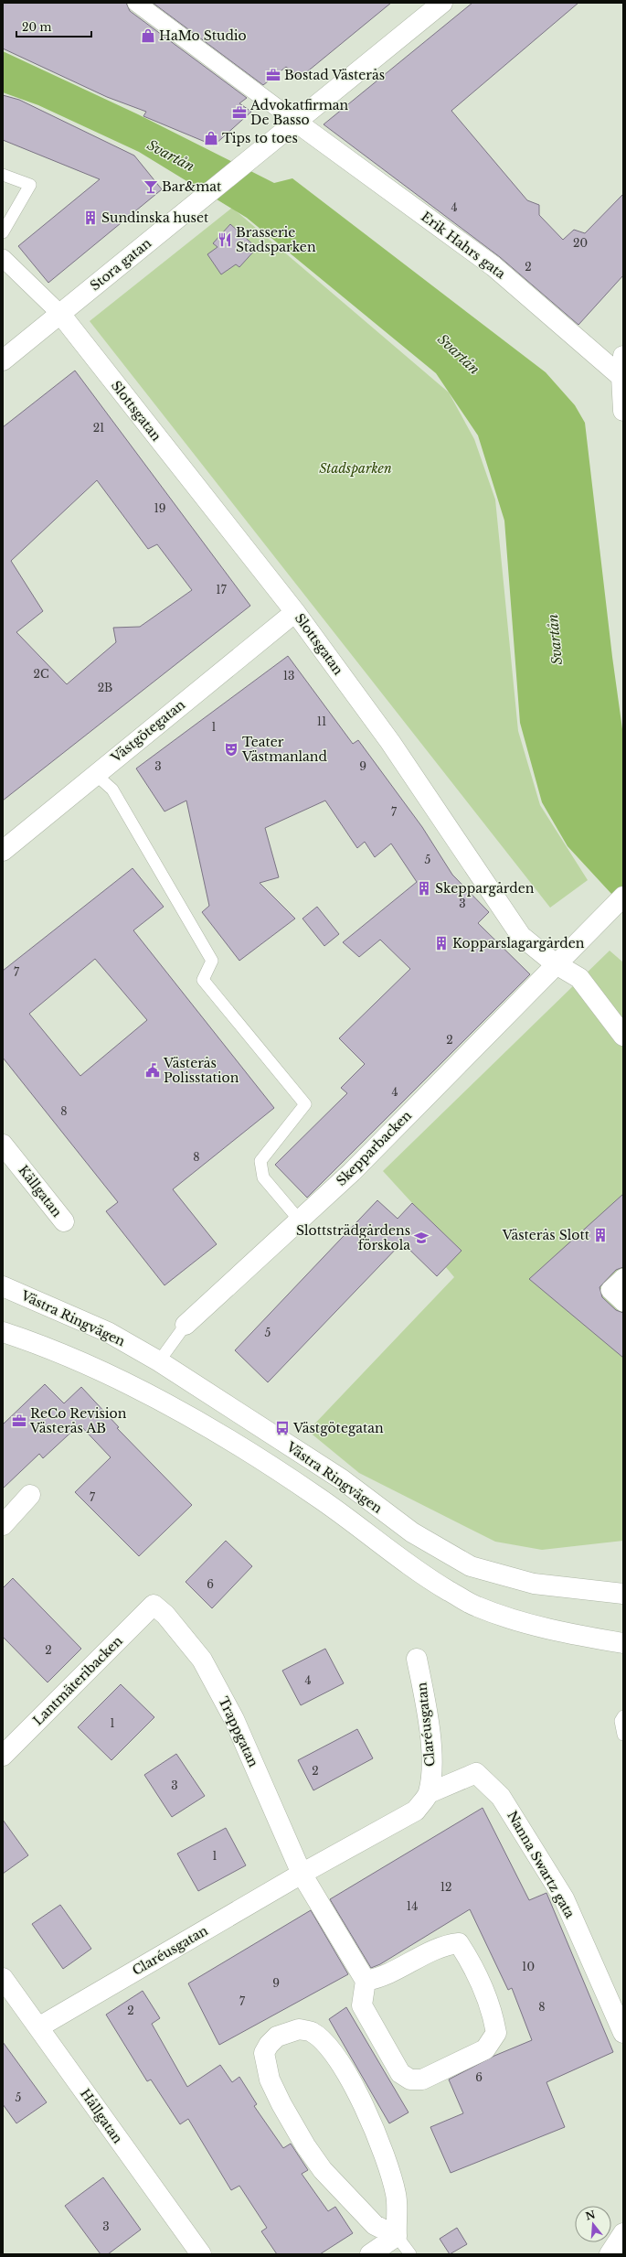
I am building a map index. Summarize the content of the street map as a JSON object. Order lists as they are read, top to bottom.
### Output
{
  "streets": {
    "street": [
      "Erik Hahrs gata",
      "Stora gatan",
      "Slottsgatan",
      "Västgötegatan",
      "Skepparbacken",
      "Källgatan",
      "Västra Ringvägen",
      "Lantmäteribacken",
      "Claréusgatan",
      "Trappgatan",
      "Nanna Swartz gata",
      "Hållgatan"
    ]
  },
  "crossings": [
    ["Erik Hahrs gata", "Stora gatan"],
    ["Stora gatan", "Slottsgatan"],
    ["Slottsgatan", "Västgötegatan"],
    ["Slottsgatan", "Skepparbacken"],
    ["Lantmäteribacken", "Trappgatan"],
    ["Claréusgatan", "Trappgatan"],
    ["Claréusgatan", "Nanna Swartz gata"],
    ["Claréusgatan", "Hållgatan"]
  ],
  "water": ["Svartån"],
  "parks": ["Stadsparken"],
  "places": {
    "shop": ["HaMo Studio", "Tips to toes"],
    "office": ["Bostad Västerås", "Advokatfirman De Basso", "ReCo Revision Västerås AB"],
    "bar": ["Bar&mat"],
    "building": [
      "Sundinska huset",
      "Skeppargården",
      "Kopparslagargården",
      "Västerås Slott"
    ],
    "restaurant": ["Brasserie Stadsparken"],
    "theatre": ["Teater Västmanland"],
    "public building": ["Västerås Polisstation"],
    "school or university": ["Slottsträdgårdens förskola"],
    "bus stop": ["Västgötegatan"]
  },
  "house_numbers": [
    "4",
    "20",
    "2",
    "21",
    "19",
    "17",
    "2C",
    "13",
    "2B",
    "11",
    "1",
    "3",
    "9",
    "7",
    "5",
    "3",
    "7",
    "2",
    "4",
    "8",
    "8",
    "5",
    "7",
    "6",
    "2",
    "4",
    "1",
    "2",
    "3",
    "1",
    "12",
    "14",
    "10",
    "9",
    "7",
    "8",
    "2",
    "6",
    "5",
    "3"
  ],
  "scale_bar": "20 m",
  "north": "top"
}
